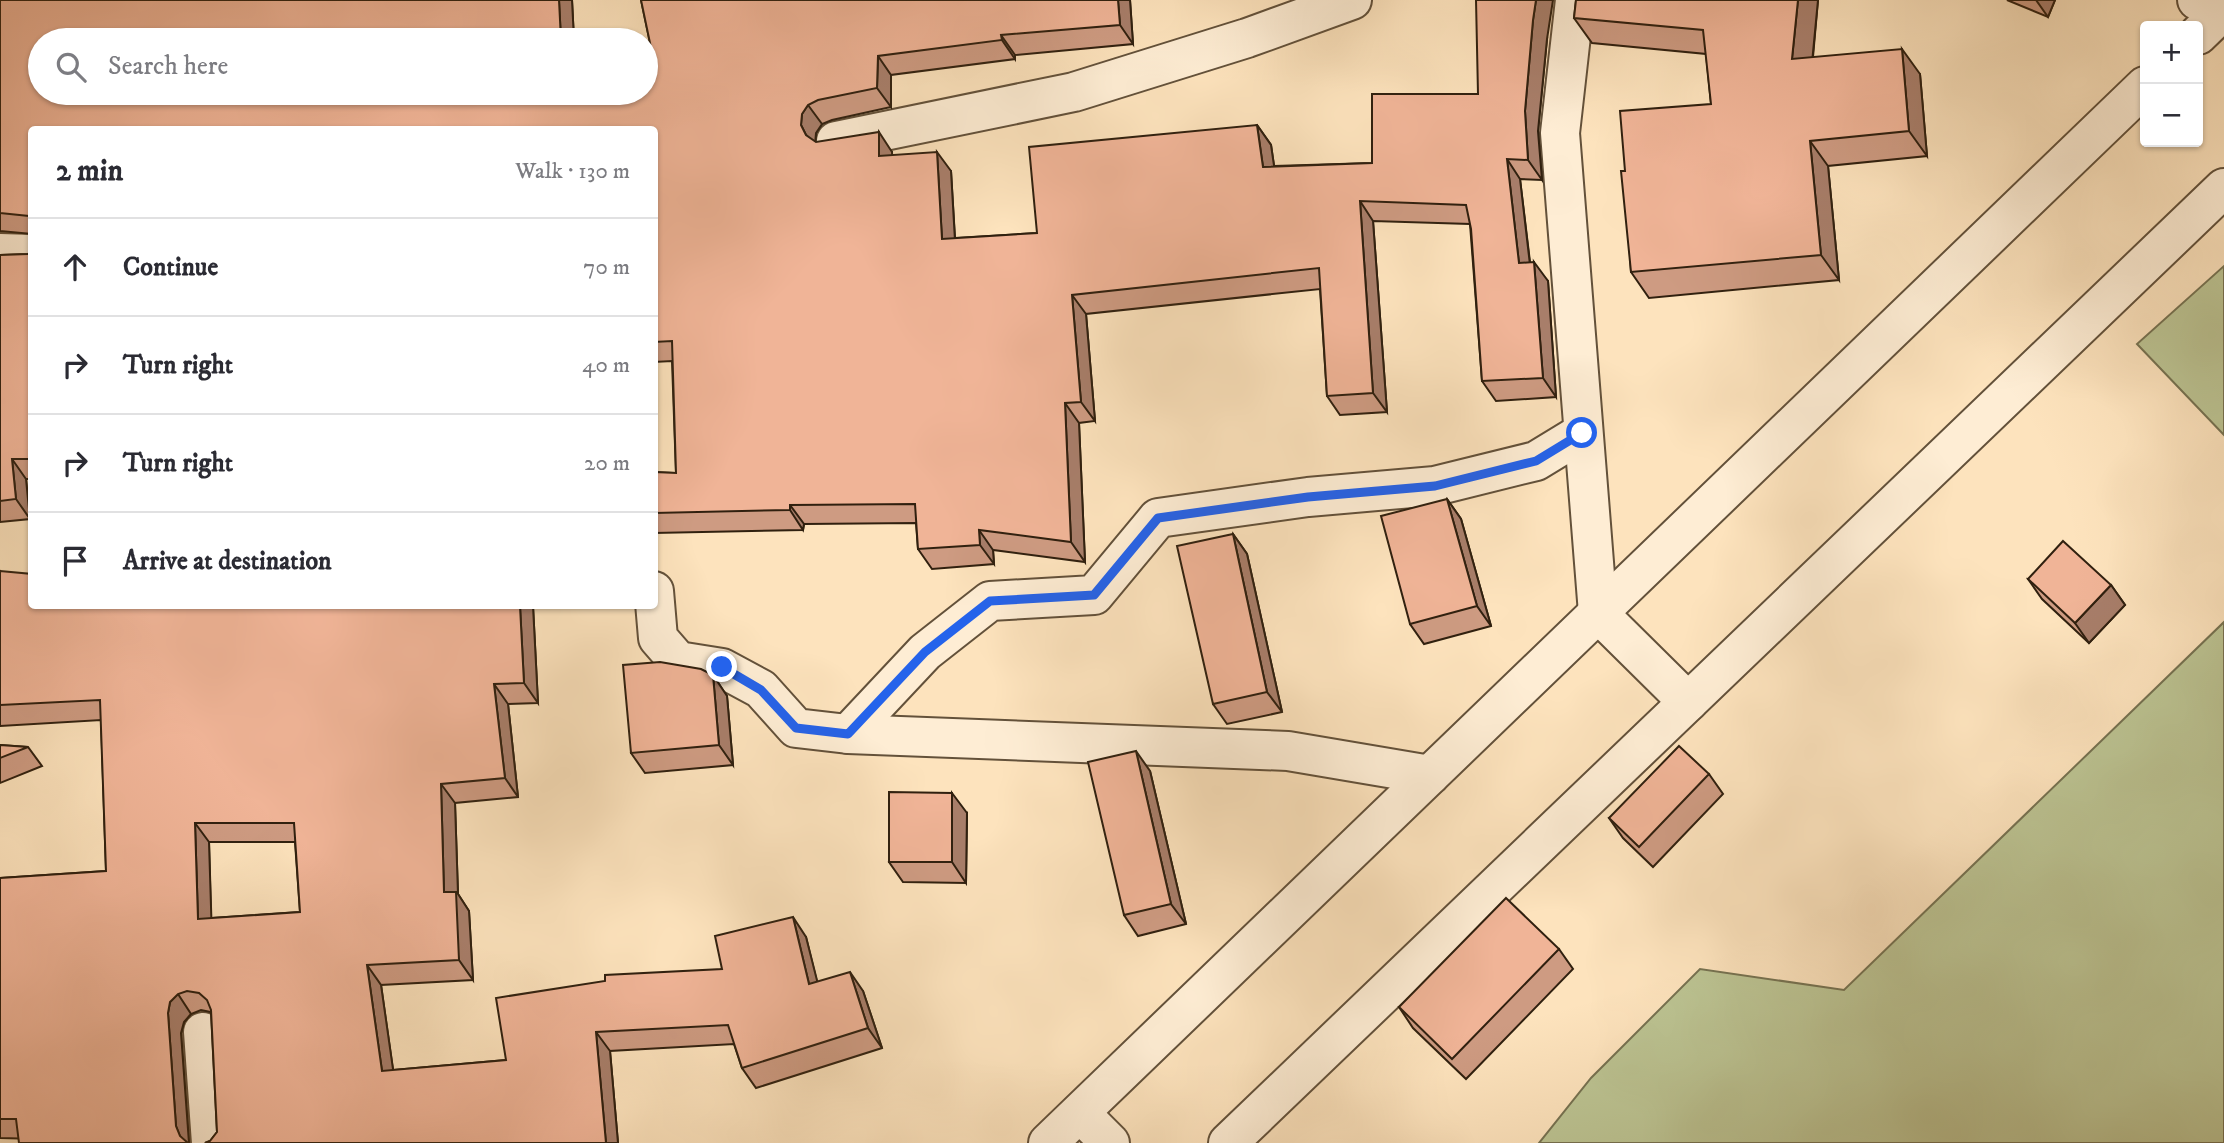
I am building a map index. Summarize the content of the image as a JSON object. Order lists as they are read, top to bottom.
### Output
{
  "page": {
    "map_buttons": ["+", "−"],
    "search": "Search here",
    "heading": ["2 min", "Walk · 130 m"],
    "list": [
      ["Continue", "70 m"],
      ["Turn right", "40 m"],
      ["Turn right", "20 m"],
      "Arrive at destination"
    ]
  }
}
